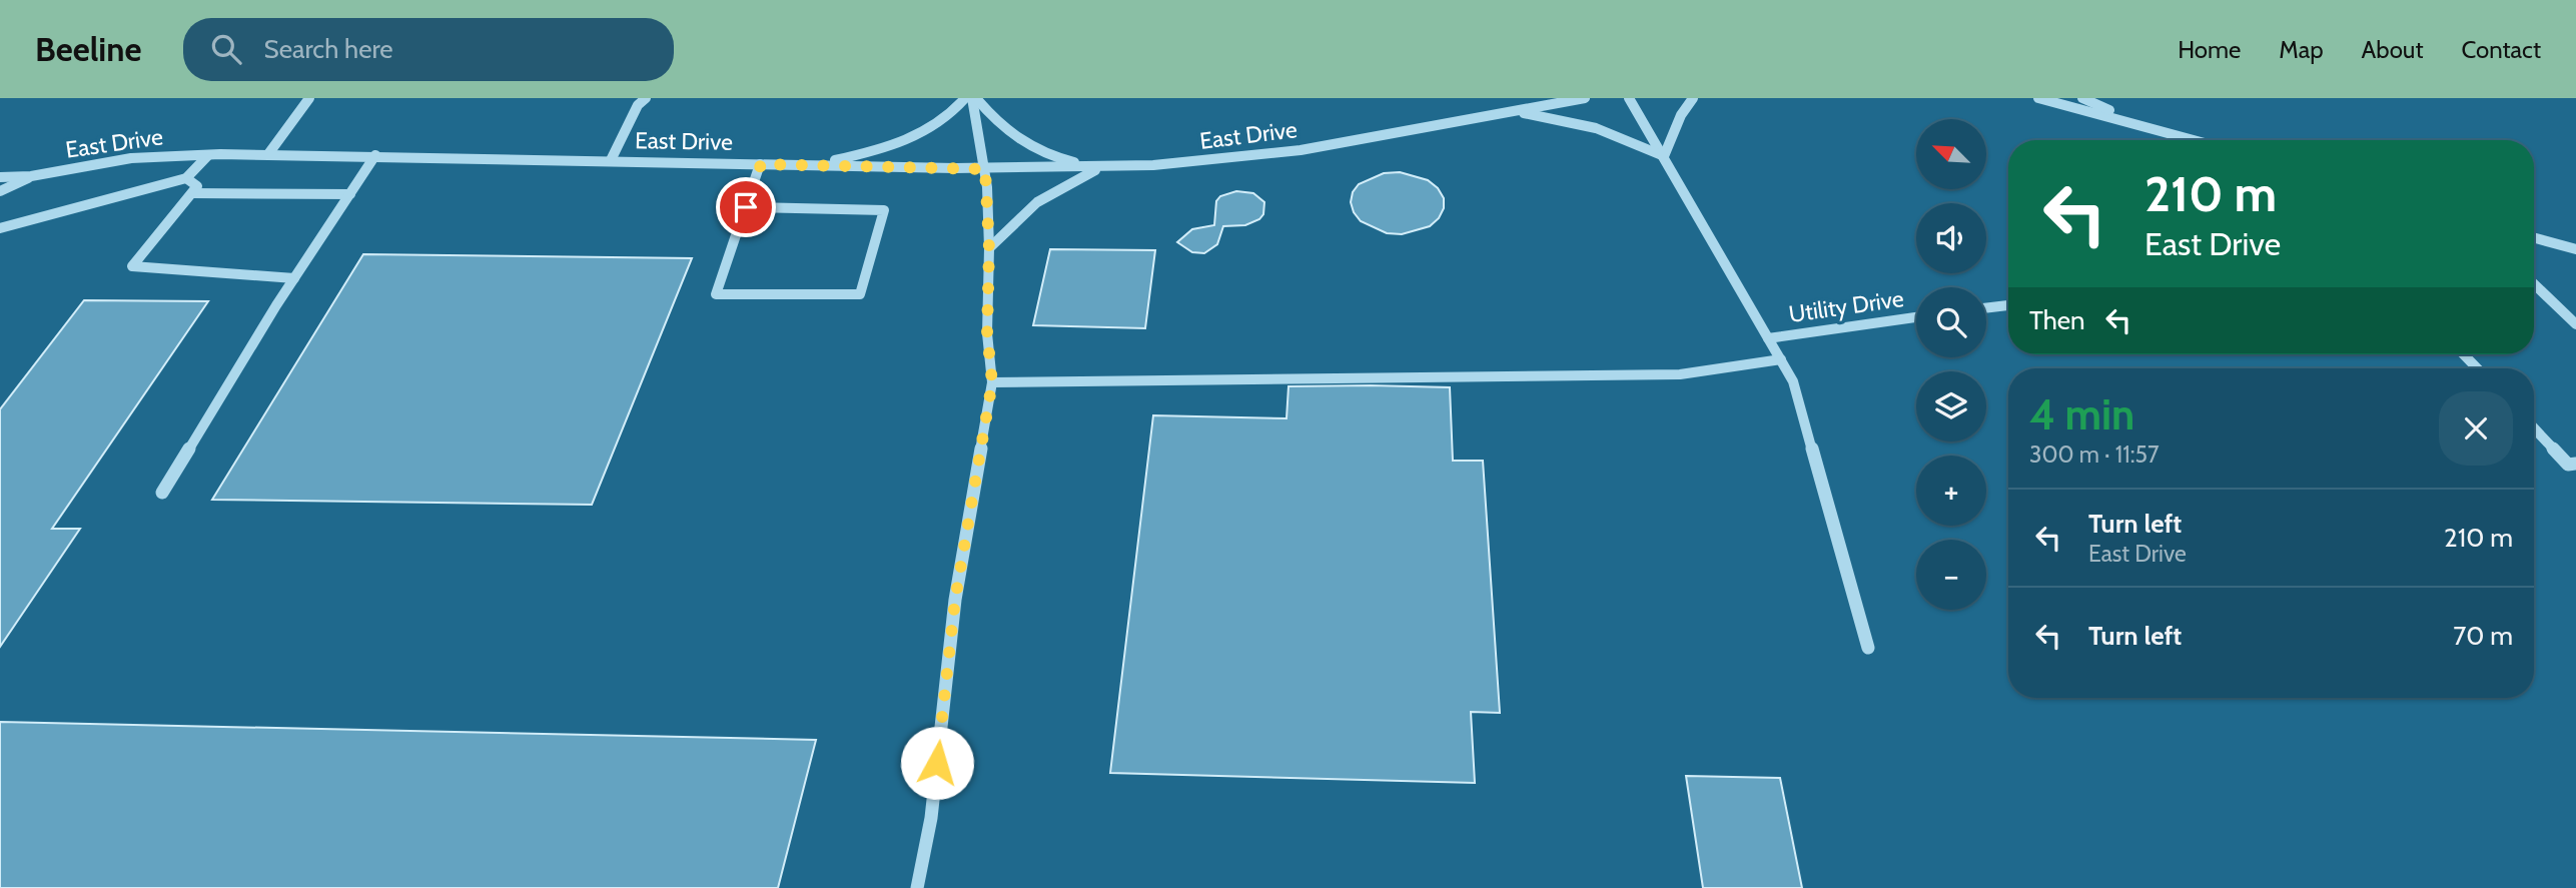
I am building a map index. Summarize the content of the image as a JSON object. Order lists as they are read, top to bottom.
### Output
{
  "streets": {
    "street": ["East Drive", "Utility Drive"]
  },
  "north": "top left",
  "page": {
    "header": "Beeline",
    "search": "Search here",
    "nav": [
      "Home",
      "Map",
      "About",
      "Contact"
    ],
    "map_buttons": ["+", "−"],
    "turn": ["210 m", "East Drive"],
    "then": "Then",
    "heading": ["4 min", "300 m · 11:57"],
    "list": [
      {
        "name": "Turn left",
        "note": "East Drive",
        "value": "210 m"
      },
      {
        "name": "Turn left",
        "value": "70 m"
      }
    ]
  }
}
